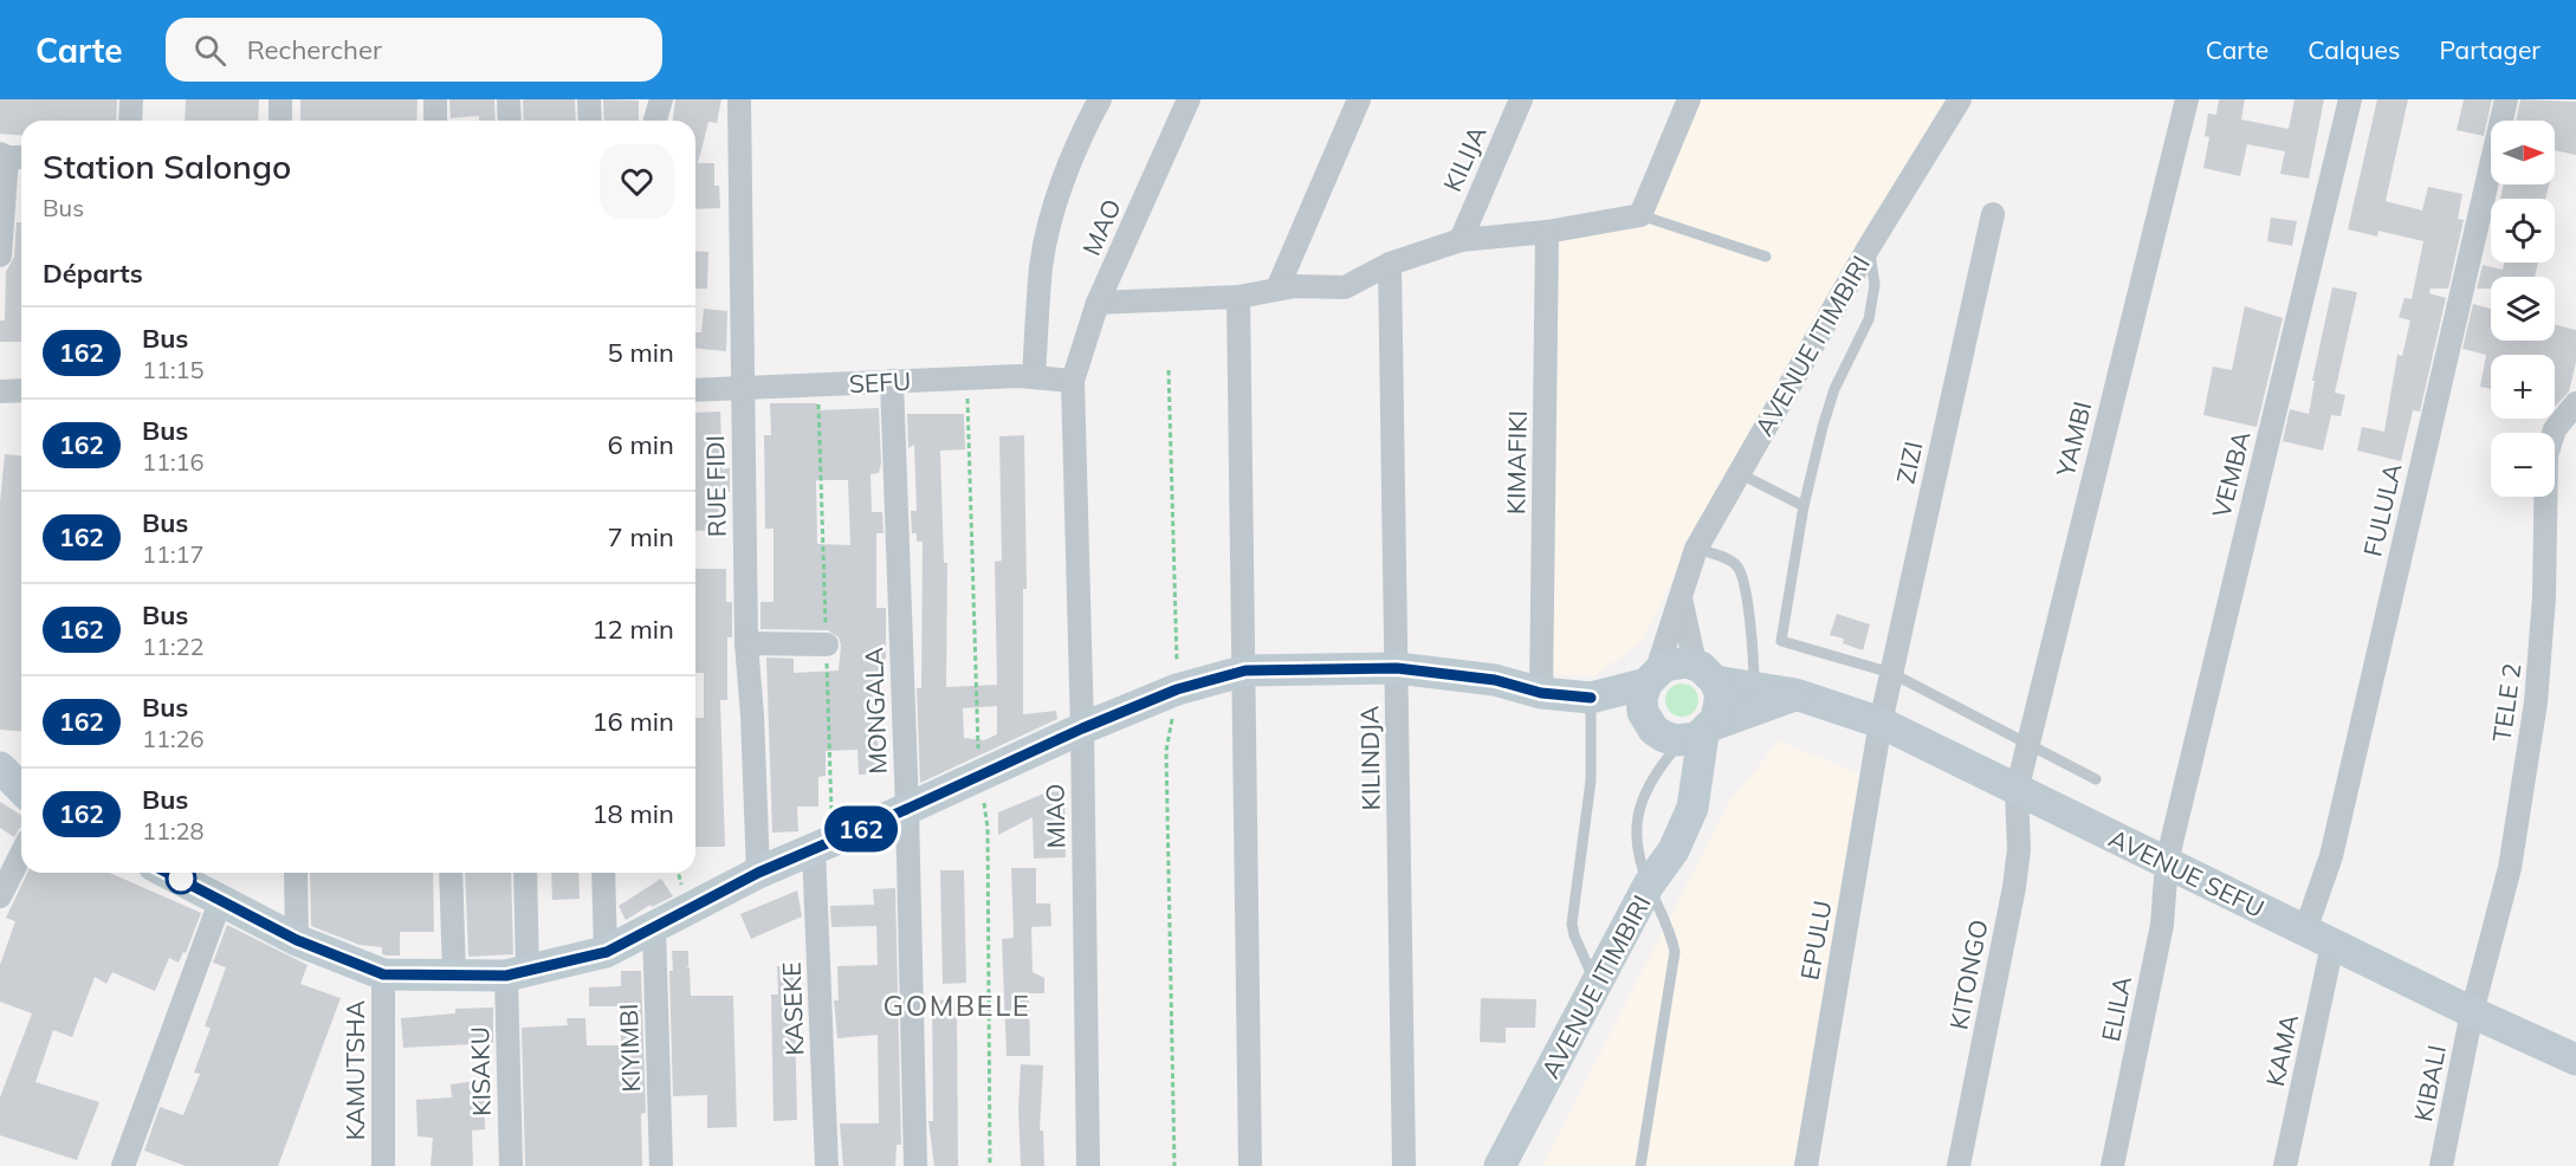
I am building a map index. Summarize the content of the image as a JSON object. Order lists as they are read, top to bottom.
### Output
{
  "streets": {
    "main road": ["AVENUE ITIMBIRI", "AVENUE SEFU"],
    "street": [
      "KILIJA",
      "MAO",
      "SEFU",
      "YAMBI",
      "KIMAFIKI",
      "ZIZI",
      "VEMBA",
      "RUE FIDI",
      "FULULA",
      "TELE 2",
      "MONGALA",
      "KILINDJA",
      "MIAO",
      "EPULU",
      "KITONGO",
      "KASEKE",
      "ELILA",
      "KIYIMBI",
      "KAMA",
      "KAMUTSHA",
      "KISAKU",
      "KIBALI"
    ]
  },
  "crossings": [
    ["MAO", "SEFU"],
    ["MAO", "MIAO"],
    ["AVENUE ITIMBIRI", "AVENUE SEFU"],
    ["SEFU", "RUE FIDI"],
    ["SEFU", "MONGALA"],
    ["SEFU", "MIAO"],
    ["YAMBI", "AVENUE SEFU"],
    ["YAMBI", "KITONGO"],
    ["ZIZI", "AVENUE SEFU"],
    ["ZIZI", "EPULU"],
    ["VEMBA", "AVENUE SEFU"],
    ["VEMBA", "ELILA"],
    ["FULULA", "AVENUE SEFU"],
    ["FULULA", "KAMA"],
    ["TELE 2", "AVENUE SEFU"],
    ["TELE 2", "KIBALI"],
    ["AVENUE SEFU", "EPULU"],
    ["AVENUE SEFU", "KITONGO"],
    ["AVENUE SEFU", "ELILA"],
    ["AVENUE SEFU", "KAMA"],
    ["AVENUE SEFU", "KIBALI"]
  ],
  "districts": ["GOMBELE"],
  "lines": ["bus line 162"],
  "north": "right",
  "page": {
    "header": "Carte",
    "search": "Rechercher",
    "nav": ["Carte", "Calques", "Partager"],
    "on_map": "162",
    "map_buttons": ["+", "−"],
    "heading": [
      ["Station Salongo", "Bus"],
      "Départs"
    ],
    "list": [
      {
        "mark": "162",
        "name": "Bus",
        "note": "11:15",
        "value": "5 min"
      },
      {
        "mark": "162",
        "name": "Bus",
        "note": "11:16",
        "value": "6 min"
      },
      {
        "mark": "162",
        "name": "Bus",
        "note": "11:17",
        "value": "7 min"
      },
      {
        "mark": "162",
        "name": "Bus",
        "note": "11:22",
        "value": "12 min"
      },
      {
        "mark": "162",
        "name": "Bus",
        "note": "11:26",
        "value": "16 min"
      },
      {
        "mark": "162",
        "name": "Bus",
        "note": "11:28",
        "value": "18 min"
      }
    ]
  }
}
